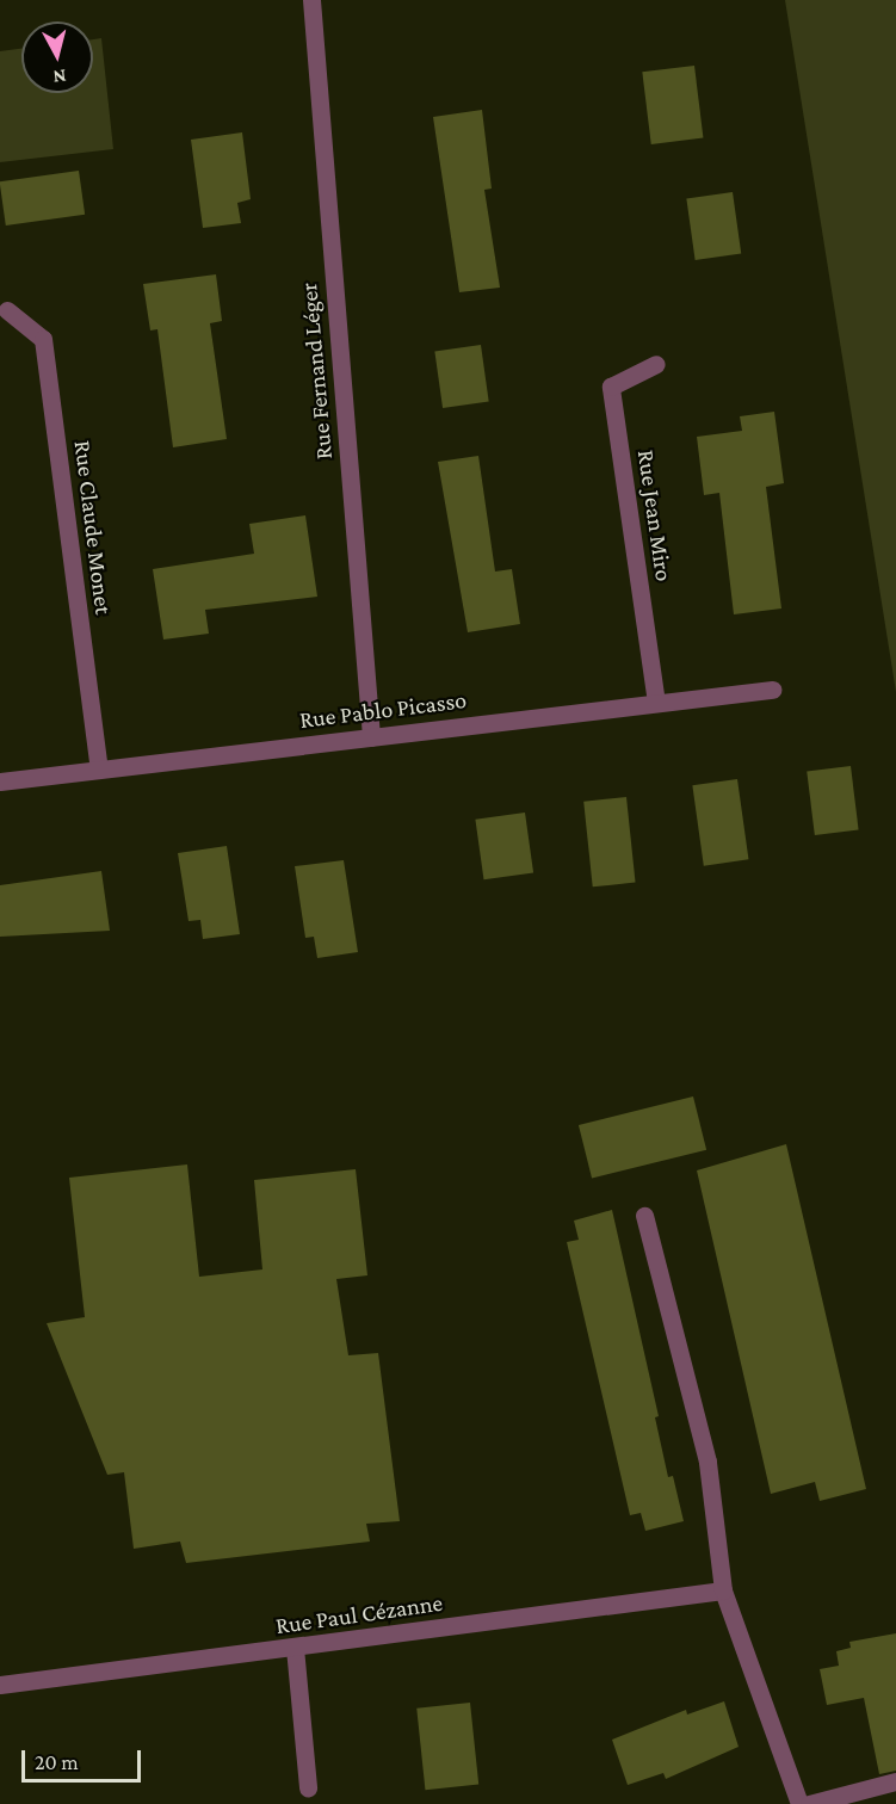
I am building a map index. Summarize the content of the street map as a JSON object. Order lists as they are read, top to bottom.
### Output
{
  "streets": {
    "street": [
      "Rue Fernand Léger",
      "Rue Jean Miro",
      "Rue Claude Monet",
      "Rue Pablo Picasso",
      "Rue Paul Cézanne"
    ]
  },
  "crossings": [
    ["Rue Fernand Léger", "Rue Pablo Picasso"],
    ["Rue Jean Miro", "Rue Pablo Picasso"],
    ["Rue Claude Monet", "Rue Pablo Picasso"]
  ],
  "scale_bar": "20 m",
  "north": "bottom"
}
